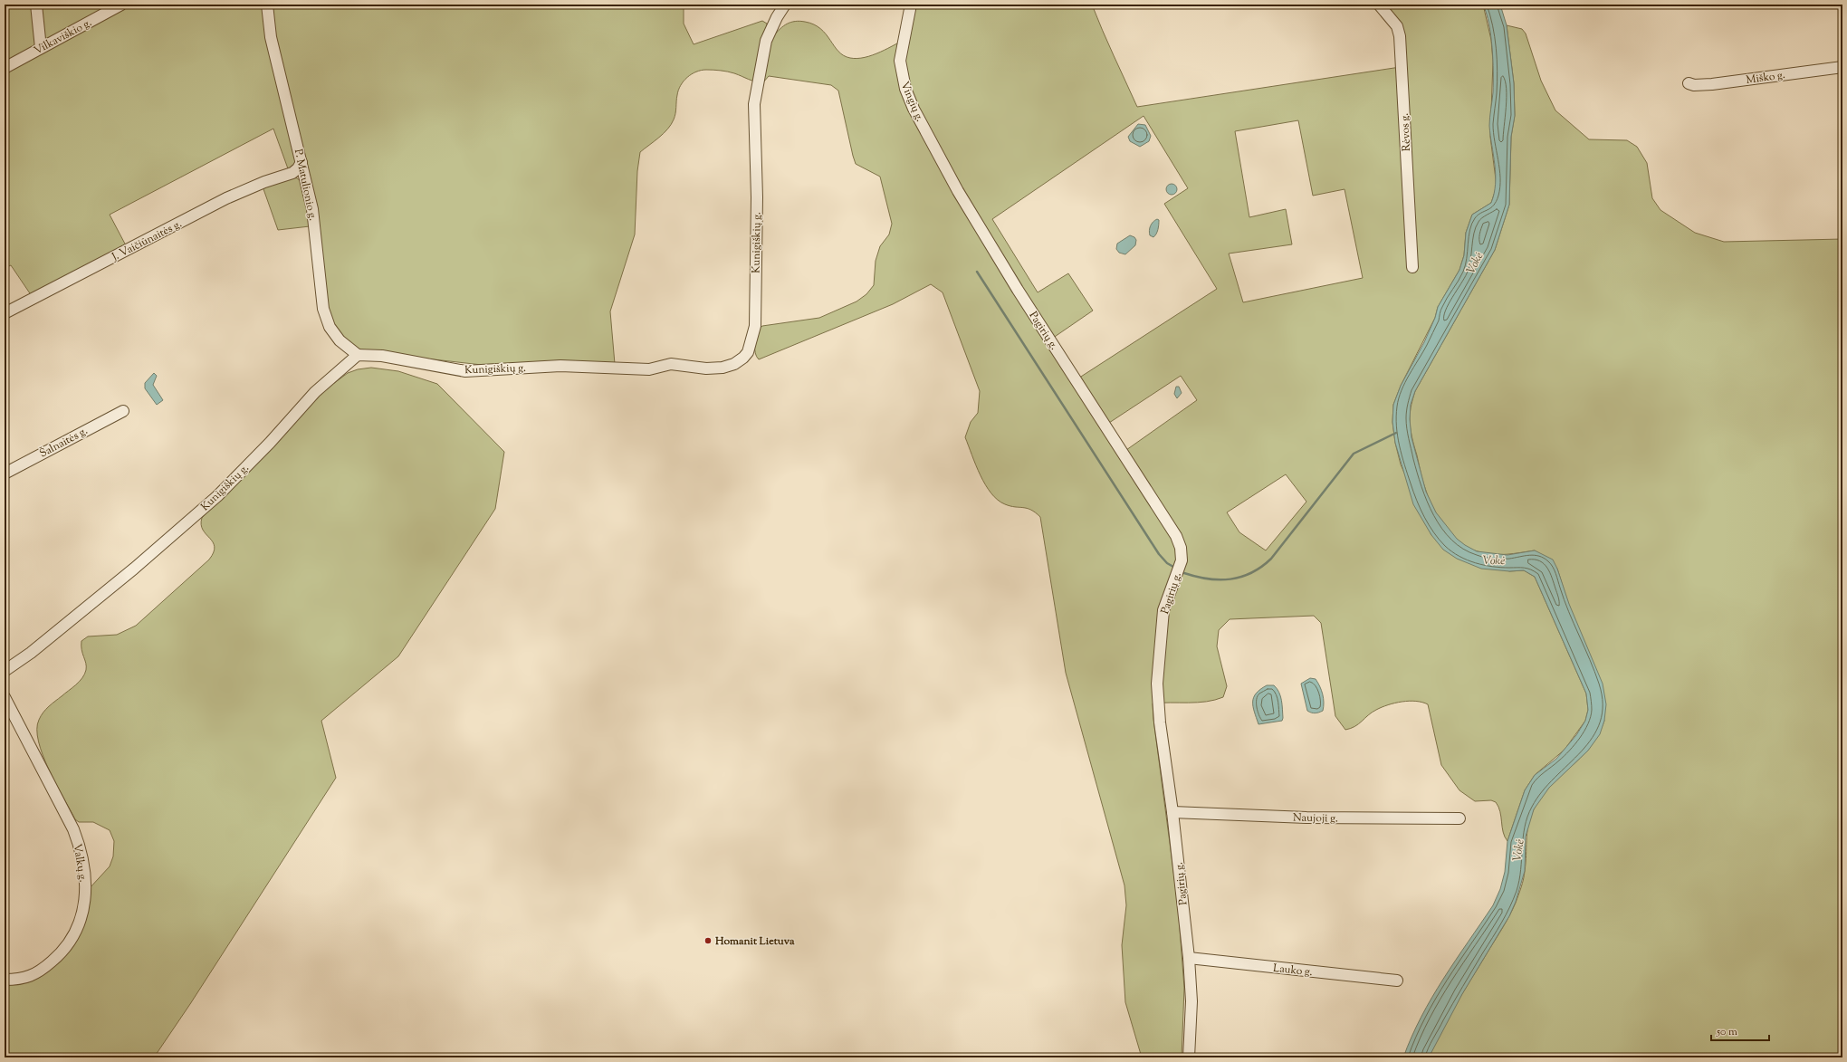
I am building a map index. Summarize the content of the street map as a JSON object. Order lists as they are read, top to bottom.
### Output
{
  "streets": {
    "street": [
      "Vilkaviškio g.",
      "Miško g.",
      "Vingių g.",
      "Rėvos g.",
      "P. Matulionio g.",
      "J. Vaičiūnaitės g.",
      "Kunigiškių g.",
      "Pagirių g.",
      "Šalnaitės g.",
      "Naujoji g.",
      "Valkų g.",
      "Lauko g."
    ]
  },
  "crossings": [
    ["Vingių g.", "Pagirių g."],
    ["P. Matulionio g.", "Kunigiškių g."],
    ["Pagirių g.", "Naujoji g."],
    ["Pagirių g.", "Lauko g."]
  ],
  "water": ["Vokė"],
  "places": ["Homanit Lietuva"],
  "scale_bar": "50 m"
}
